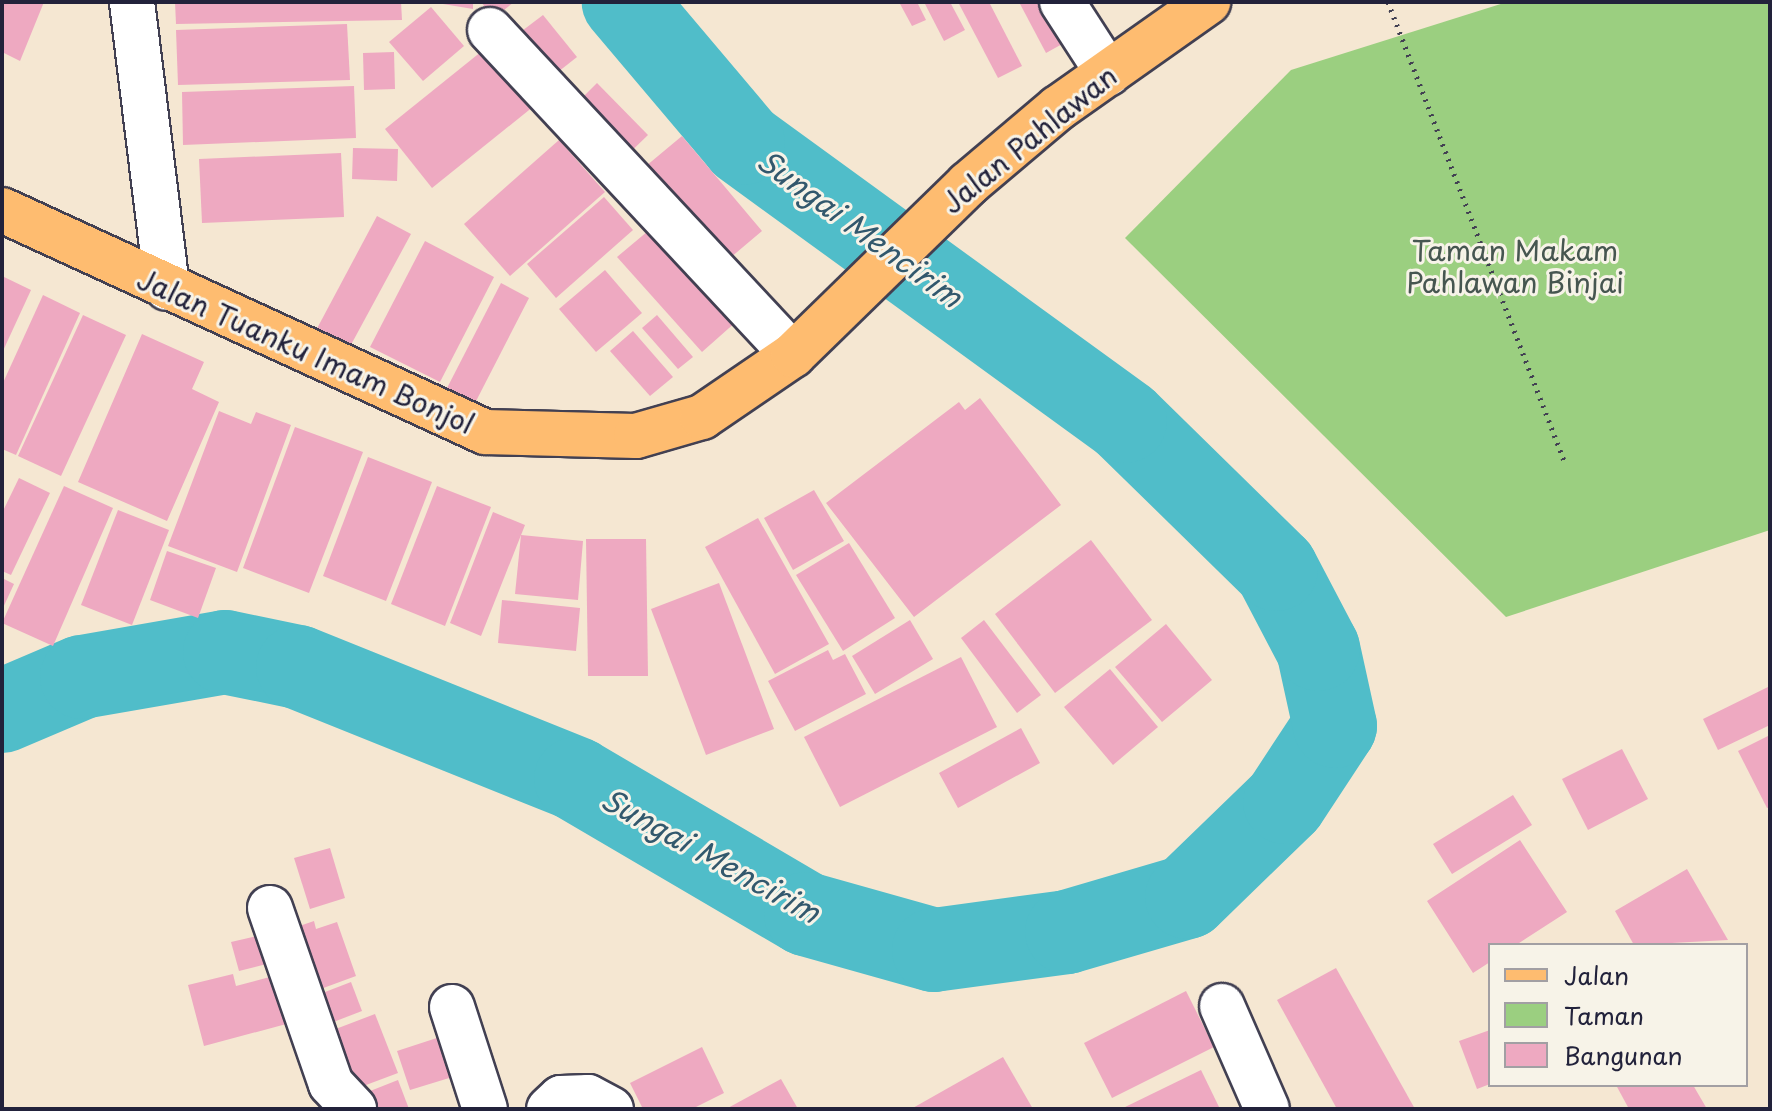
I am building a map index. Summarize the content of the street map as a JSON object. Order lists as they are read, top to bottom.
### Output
{
  "streets": {
    "main road": ["Jalan Pahlawan", "Jalan Tuanku Imam Bonjol"]
  },
  "crossings": [
    ["Jalan Pahlawan", "Jalan Tuanku Imam Bonjol"]
  ],
  "water": ["Sungai Mencirim"],
  "parks": ["Taman Makam Pahlawan Binjai"],
  "legend": ["Jalan", "Taman", "Bangunan"]
}
